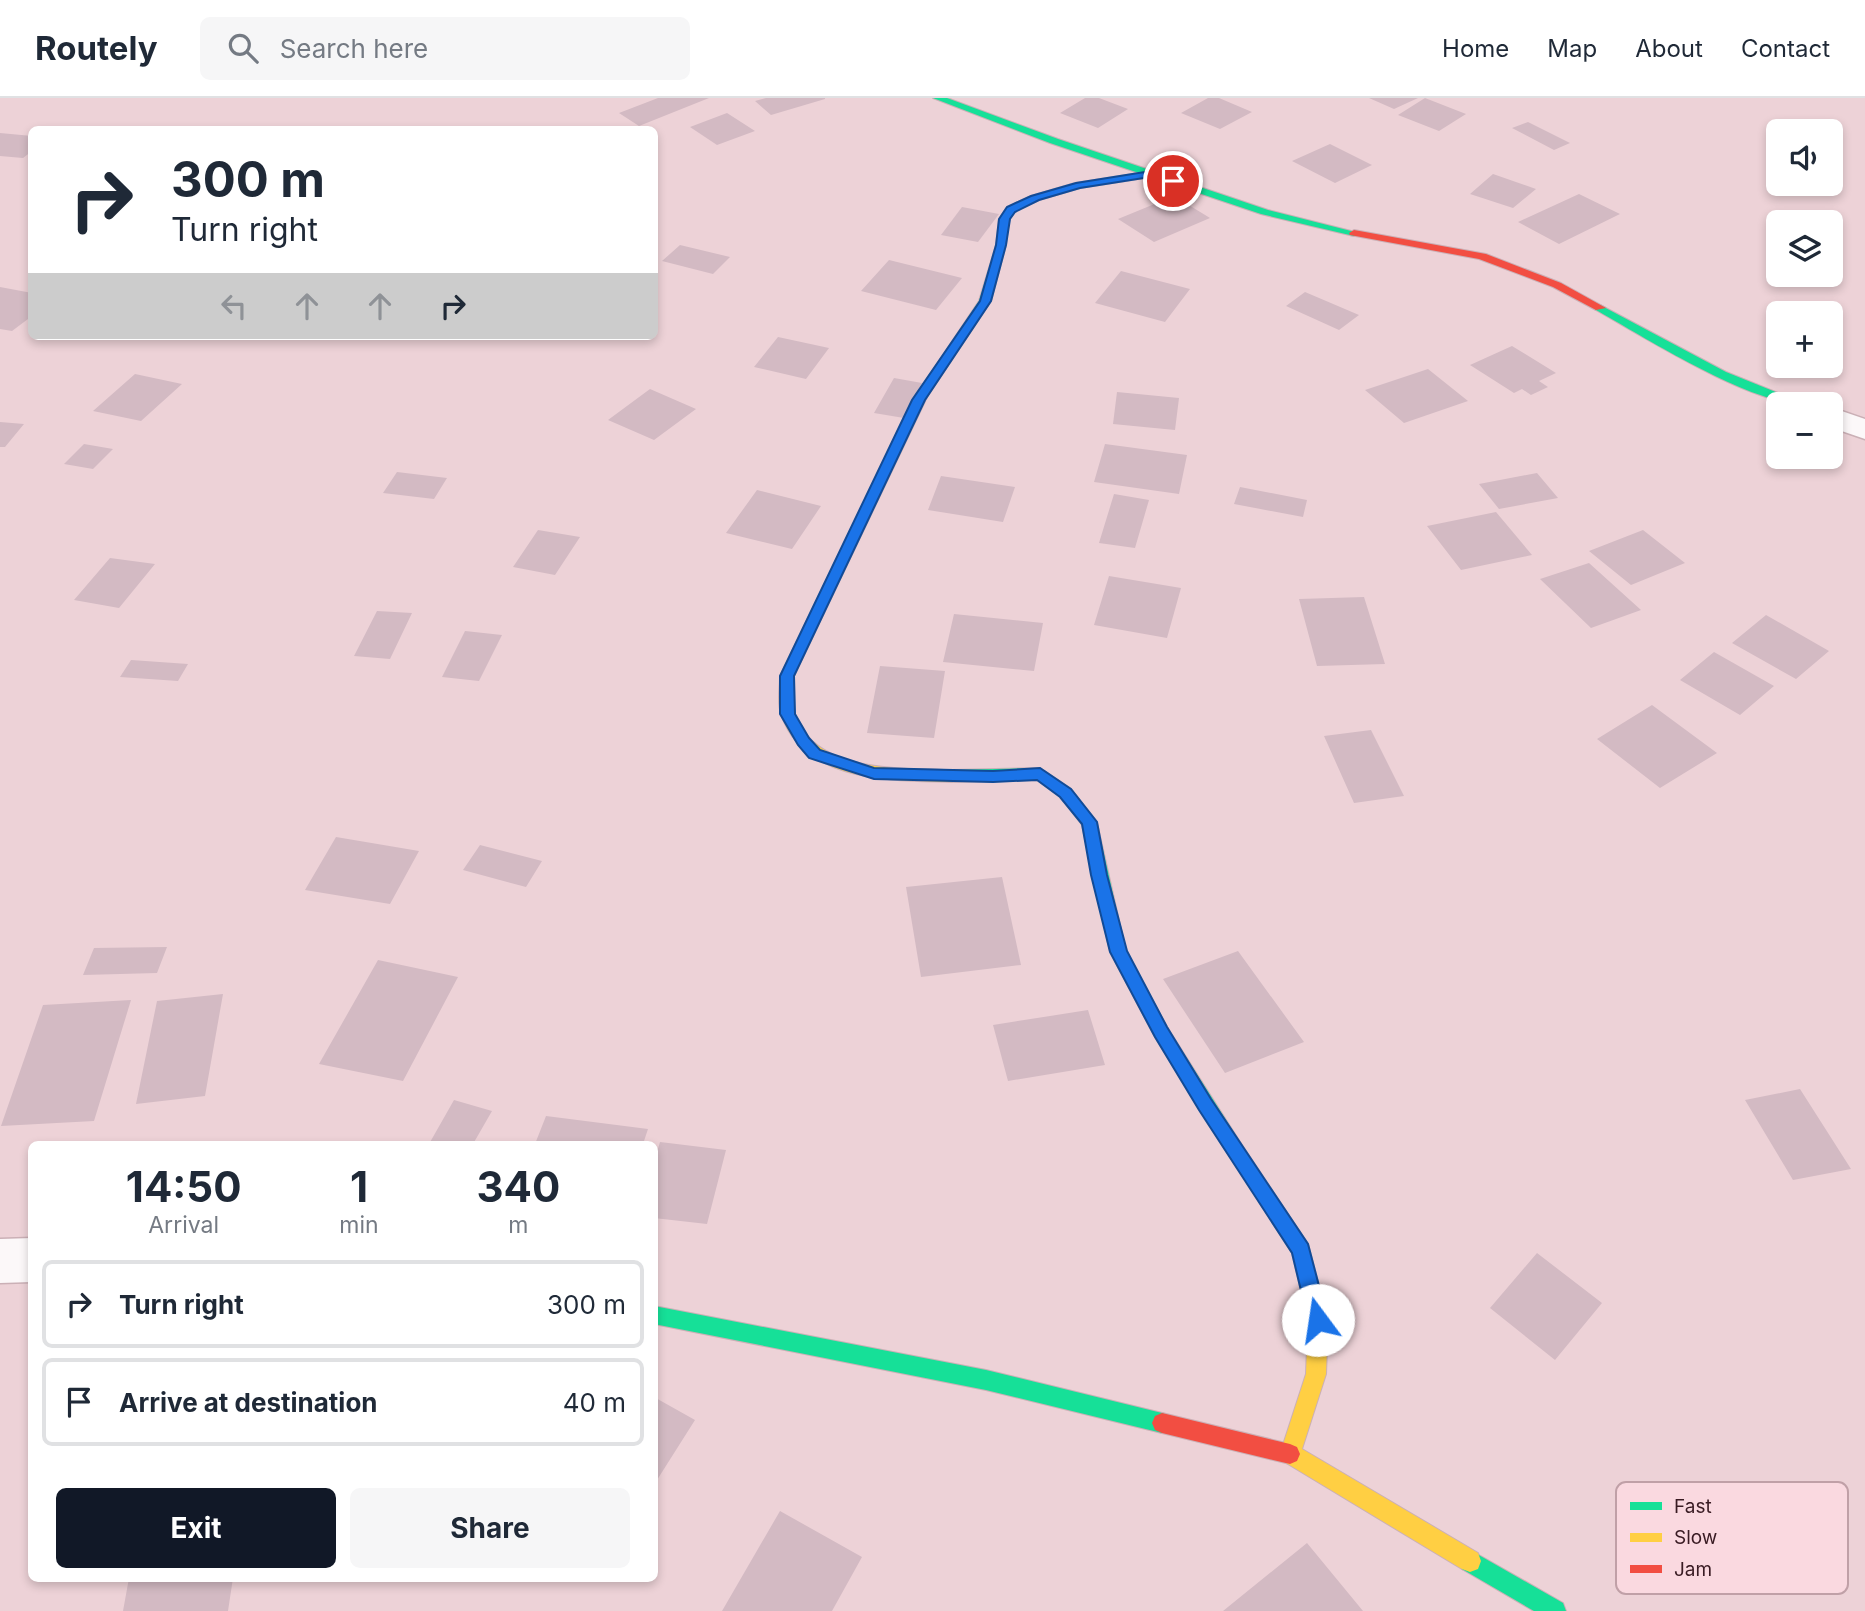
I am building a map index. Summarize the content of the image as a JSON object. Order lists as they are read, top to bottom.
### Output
{
  "legend": ["Fast", "Slow", "Jam"],
  "page": {
    "header": "Routely",
    "search": "Search here",
    "nav": [
      "Home",
      "Map",
      "About",
      "Contact"
    ],
    "map_buttons": ["+", "−"],
    "turn": ["300 m", "Turn right"],
    "eta": [
      "14:50",
      "Arrival",
      "1",
      "min",
      "340",
      "m"
    ],
    "list": [
      {
        "name": "Turn right",
        "value": "300 m"
      },
      {
        "name": "Arrive at destination",
        "value": "40 m"
      }
    ],
    "buttons": ["Exit", "Share"]
  }
}
